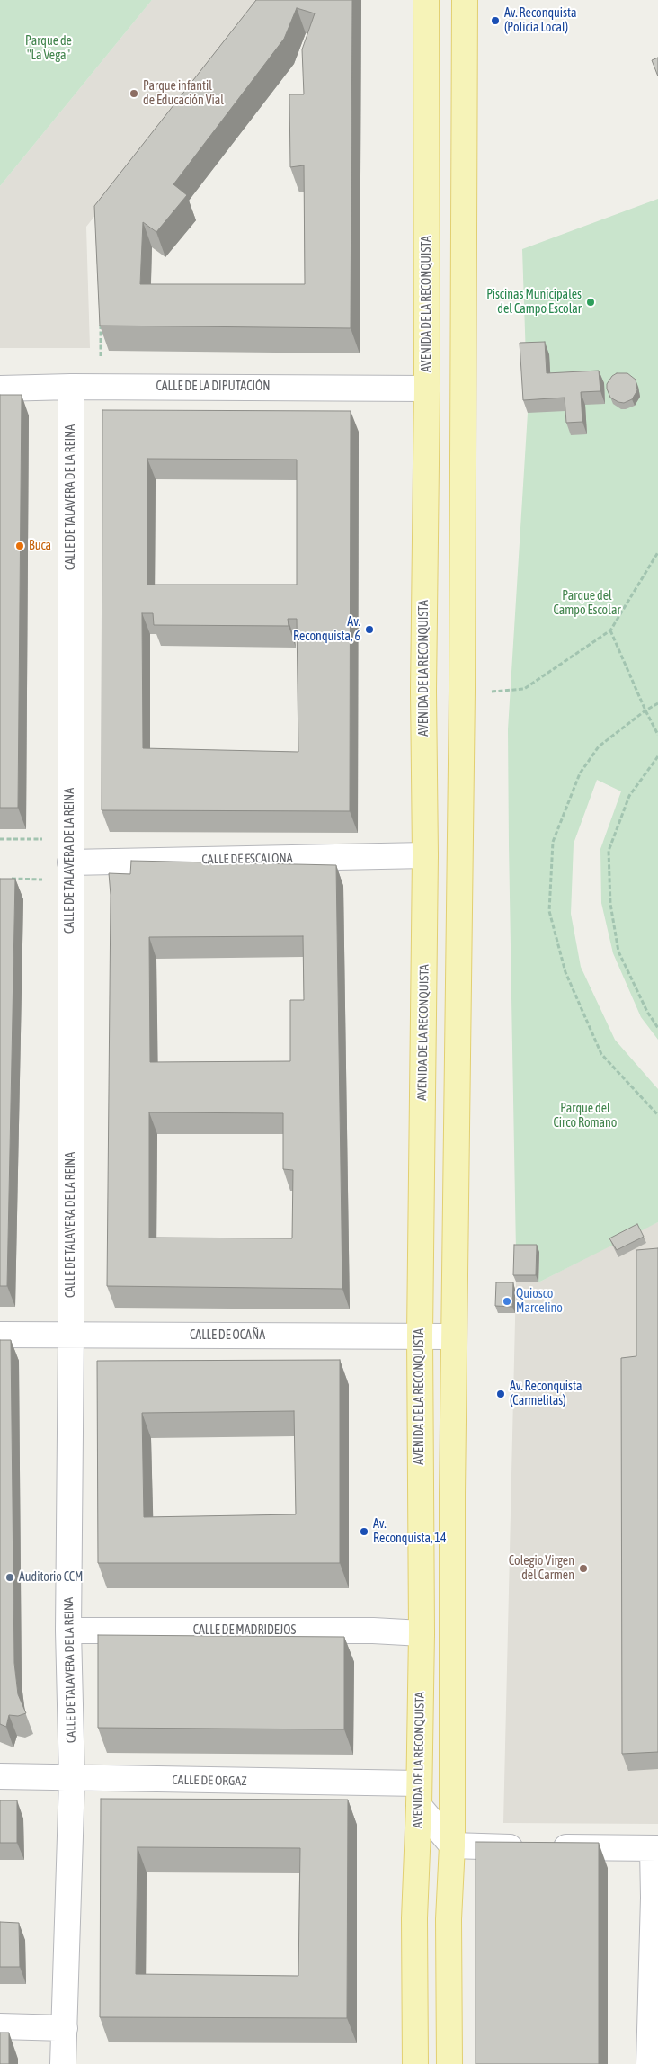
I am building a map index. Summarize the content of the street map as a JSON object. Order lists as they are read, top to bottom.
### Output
{
  "streets": {
    "main road": ["AVENIDA DE LA RECONQUISTA"],
    "street": [
      "CALLE DE LA DIPUTACIÓN",
      "CALLE DE TALAVERA DE LA REINA",
      "CALLE DE ESCALONA",
      "CALLE DE OCAÑA",
      "CALLE DE MADRIDEJOS",
      "CALLE DE ORGAZ"
    ]
  },
  "crossings": [
    ["AVENIDA DE LA RECONQUISTA", "CALLE DE LA DIPUTACIÓN"],
    ["AVENIDA DE LA RECONQUISTA", "CALLE DE ESCALONA"],
    ["AVENIDA DE LA RECONQUISTA", "CALLE DE OCAÑA"],
    ["AVENIDA DE LA RECONQUISTA", "CALLE DE MADRIDEJOS"],
    ["AVENIDA DE LA RECONQUISTA", "CALLE DE ORGAZ"],
    ["CALLE DE LA DIPUTACIÓN", "CALLE DE TALAVERA DE LA REINA"],
    ["CALLE DE TALAVERA DE LA REINA", "CALLE DE ESCALONA"],
    ["CALLE DE TALAVERA DE LA REINA", "CALLE DE OCAÑA"],
    ["CALLE DE TALAVERA DE LA REINA", "CALLE DE MADRIDEJOS"],
    ["CALLE DE TALAVERA DE LA REINA", "CALLE DE ORGAZ"]
  ],
  "parks": ["Parque de \"La Vega\"", "Parque del Campo Escolar", "Parque del Circo Romano"],
  "places": [
    "Av. Reconquista (Policía Local)",
    "Parque infantil de Educación Vial",
    "Piscinas Municipales del Campo Escolar",
    "Buca",
    "Av. Reconquista, 6",
    "Quiosco Marcelino",
    "Av. Reconquista (Carmelitas)",
    "Av. Reconquista, 14",
    "Colegio Virgen del Carmen",
    "Auditorio CCM"
  ]
}
